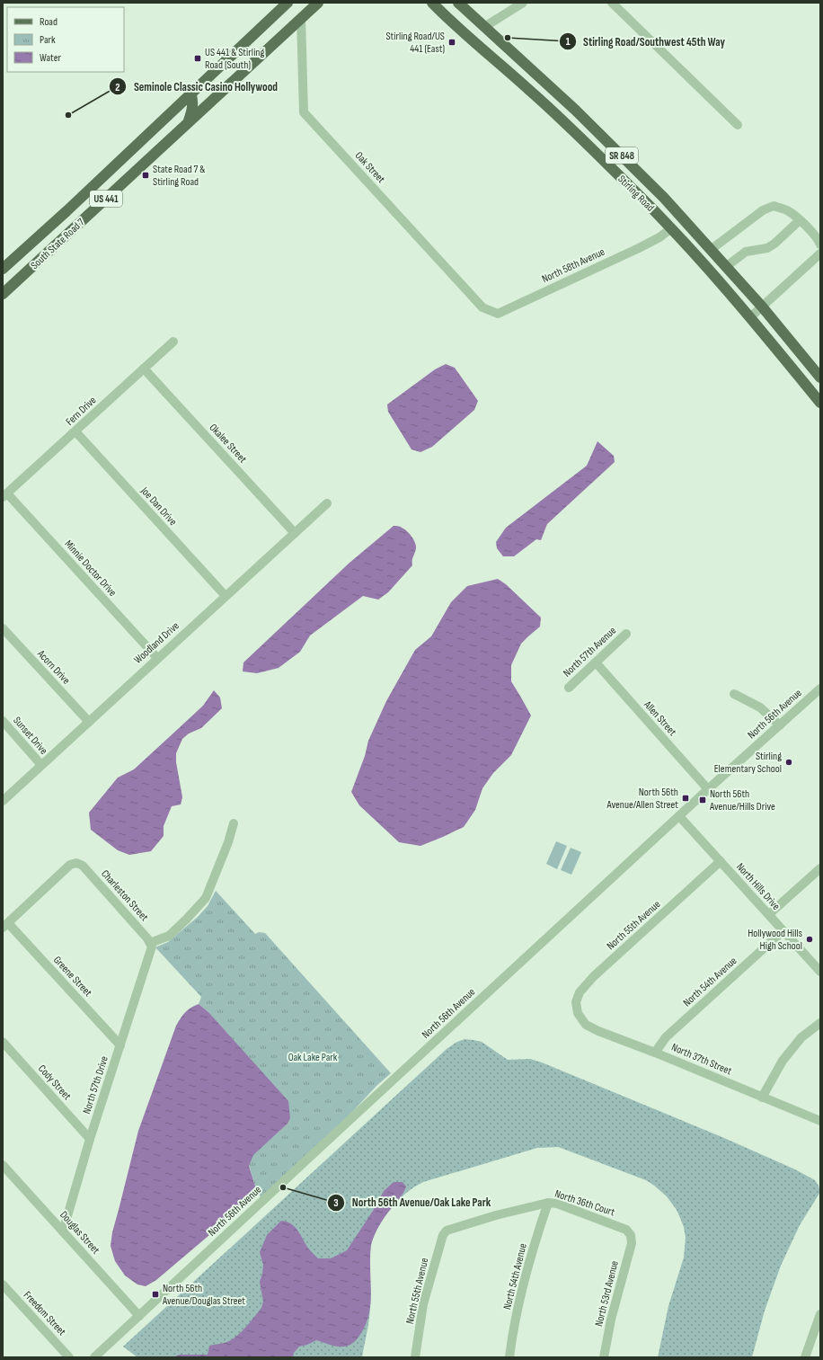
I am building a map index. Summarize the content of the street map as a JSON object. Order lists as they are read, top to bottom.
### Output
{
  "streets": {
    "main road": [
      "SR 848",
      "Stirling Road",
      "US 441",
      "South State Road 7"
    ],
    "street": [
      "Oak Street",
      "North 58th Avenue",
      "Fern Drive",
      "Okalee Street",
      "Joe Dan Drive",
      "Minnie Doctor Drive",
      "Woodland Drive",
      "North 57th Avenue",
      "Acorn Drive",
      "North 56th Avenue",
      "Allen Street",
      "Sunset Drive",
      "North Hills Drive",
      "Charleston Street",
      "North 55th Avenue",
      "Greene Street",
      "North 54th Avenue",
      "North 37th Street",
      "Cody Street",
      "North 57th Drive",
      "North 36th Court",
      "Douglas Street",
      "North 53rd Avenue",
      "Freedom Street"
    ]
  },
  "crossings": [
    ["Oak Street", "South State Road 7"],
    ["Oak Street", "North 58th Avenue"],
    ["Stirling Road", "North 58th Avenue"],
    ["Fern Drive", "Okalee Street"],
    ["Fern Drive", "Joe Dan Drive"],
    ["Fern Drive", "Minnie Doctor Drive"],
    ["Okalee Street", "Woodland Drive"],
    ["Joe Dan Drive", "Woodland Drive"],
    ["Minnie Doctor Drive", "Woodland Drive"],
    ["Woodland Drive", "Acorn Drive"],
    ["Woodland Drive", "Sunset Drive"],
    ["North 57th Avenue", "Allen Street"],
    ["North 56th Avenue", "Allen Street"],
    ["North 56th Avenue", "North Hills Drive"],
    ["North 56th Avenue", "Douglas Street"],
    ["North Hills Drive", "North 55th Avenue"],
    ["North Hills Drive", "North 54th Avenue"],
    ["Charleston Street", "Greene Street"],
    ["Charleston Street", "North 57th Drive"],
    ["North 55th Avenue", "North 37th Street"],
    ["North 55th Avenue", "North 36th Court"],
    ["Greene Street", "North 57th Drive"],
    ["North 54th Avenue", "North 37th Street"],
    ["North 54th Avenue", "North 36th Court"],
    ["Cody Street", "North 57th Drive"],
    ["North 57th Drive", "Douglas Street"],
    ["North 36th Court", "North 53rd Avenue"]
  ],
  "parks": ["Oak Lake Park"],
  "places": {
    "other": [
      "Stirling Road/Southwest 45th Way",
      "Seminole Classic Casino Hollywood",
      "Stirling Elementary School",
      "Hollywood Hills High School",
      "North 56th Avenue/Oak Lake Park"
    ],
    "transit": [
      "Stirling Road/US 441 (East)",
      "US 441 & Stirling Road (South)",
      "State Road 7 & Stirling Road",
      "North 56th Avenue/Allen Street",
      "North 56th Avenue/Hills Drive",
      "North 56th Avenue/Douglas Street"
    ]
  },
  "legend": ["Road", "Park", "Water"]
}
